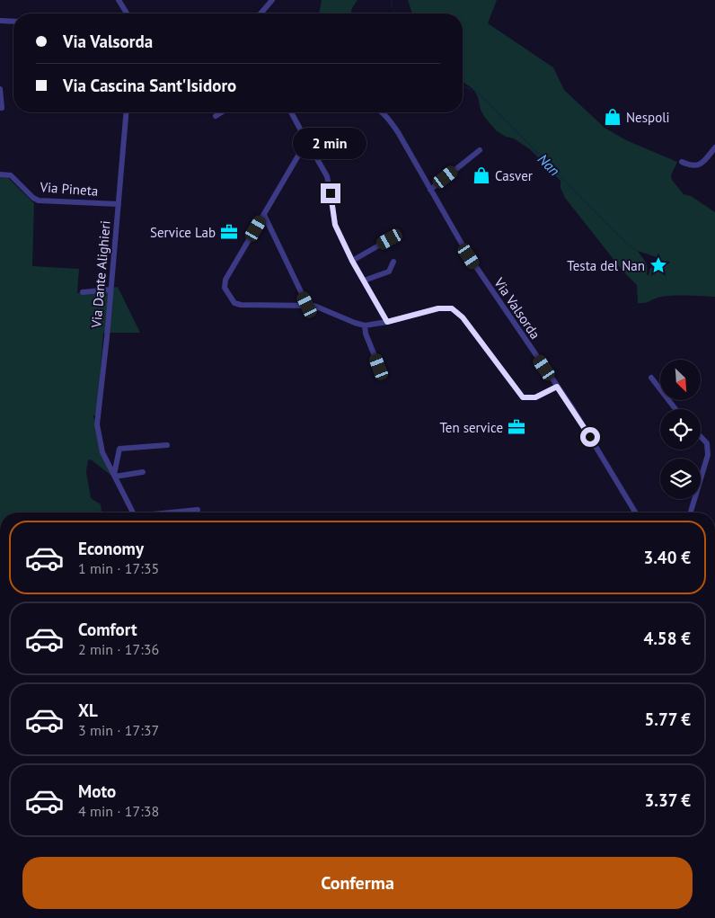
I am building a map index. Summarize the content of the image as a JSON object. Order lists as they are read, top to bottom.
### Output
{
  "streets": {
    "street": ["Via Pineta", "Via Dante Alighieri", "Via Valsorda"]
  },
  "crossings": [
    ["Via Pineta", "Via Dante Alighieri"]
  ],
  "water": ["Nan"],
  "places": {
    "shop": ["Nespoli", "Casver"],
    "office": ["Service Lab", "Ten service"],
    "place": ["Testa del Nan"]
  },
  "north": "bottom right",
  "page": {
    "banner": ["Via Valsorda", "Via Cascina Sant'Isidoro"],
    "bubble": "2 min",
    "list": [
      {
        "name": "Economy",
        "note": "1 min · 17:35",
        "value": "3.40 €"
      },
      {
        "name": "Comfort",
        "note": "2 min · 17:36",
        "value": "4.58 €"
      },
      {
        "name": "XL",
        "note": "3 min · 17:37",
        "value": "5.77 €"
      },
      {
        "name": "Moto",
        "note": "4 min · 17:38",
        "value": "3.37 €"
      }
    ],
    "buttons": "Conferma"
  }
}
